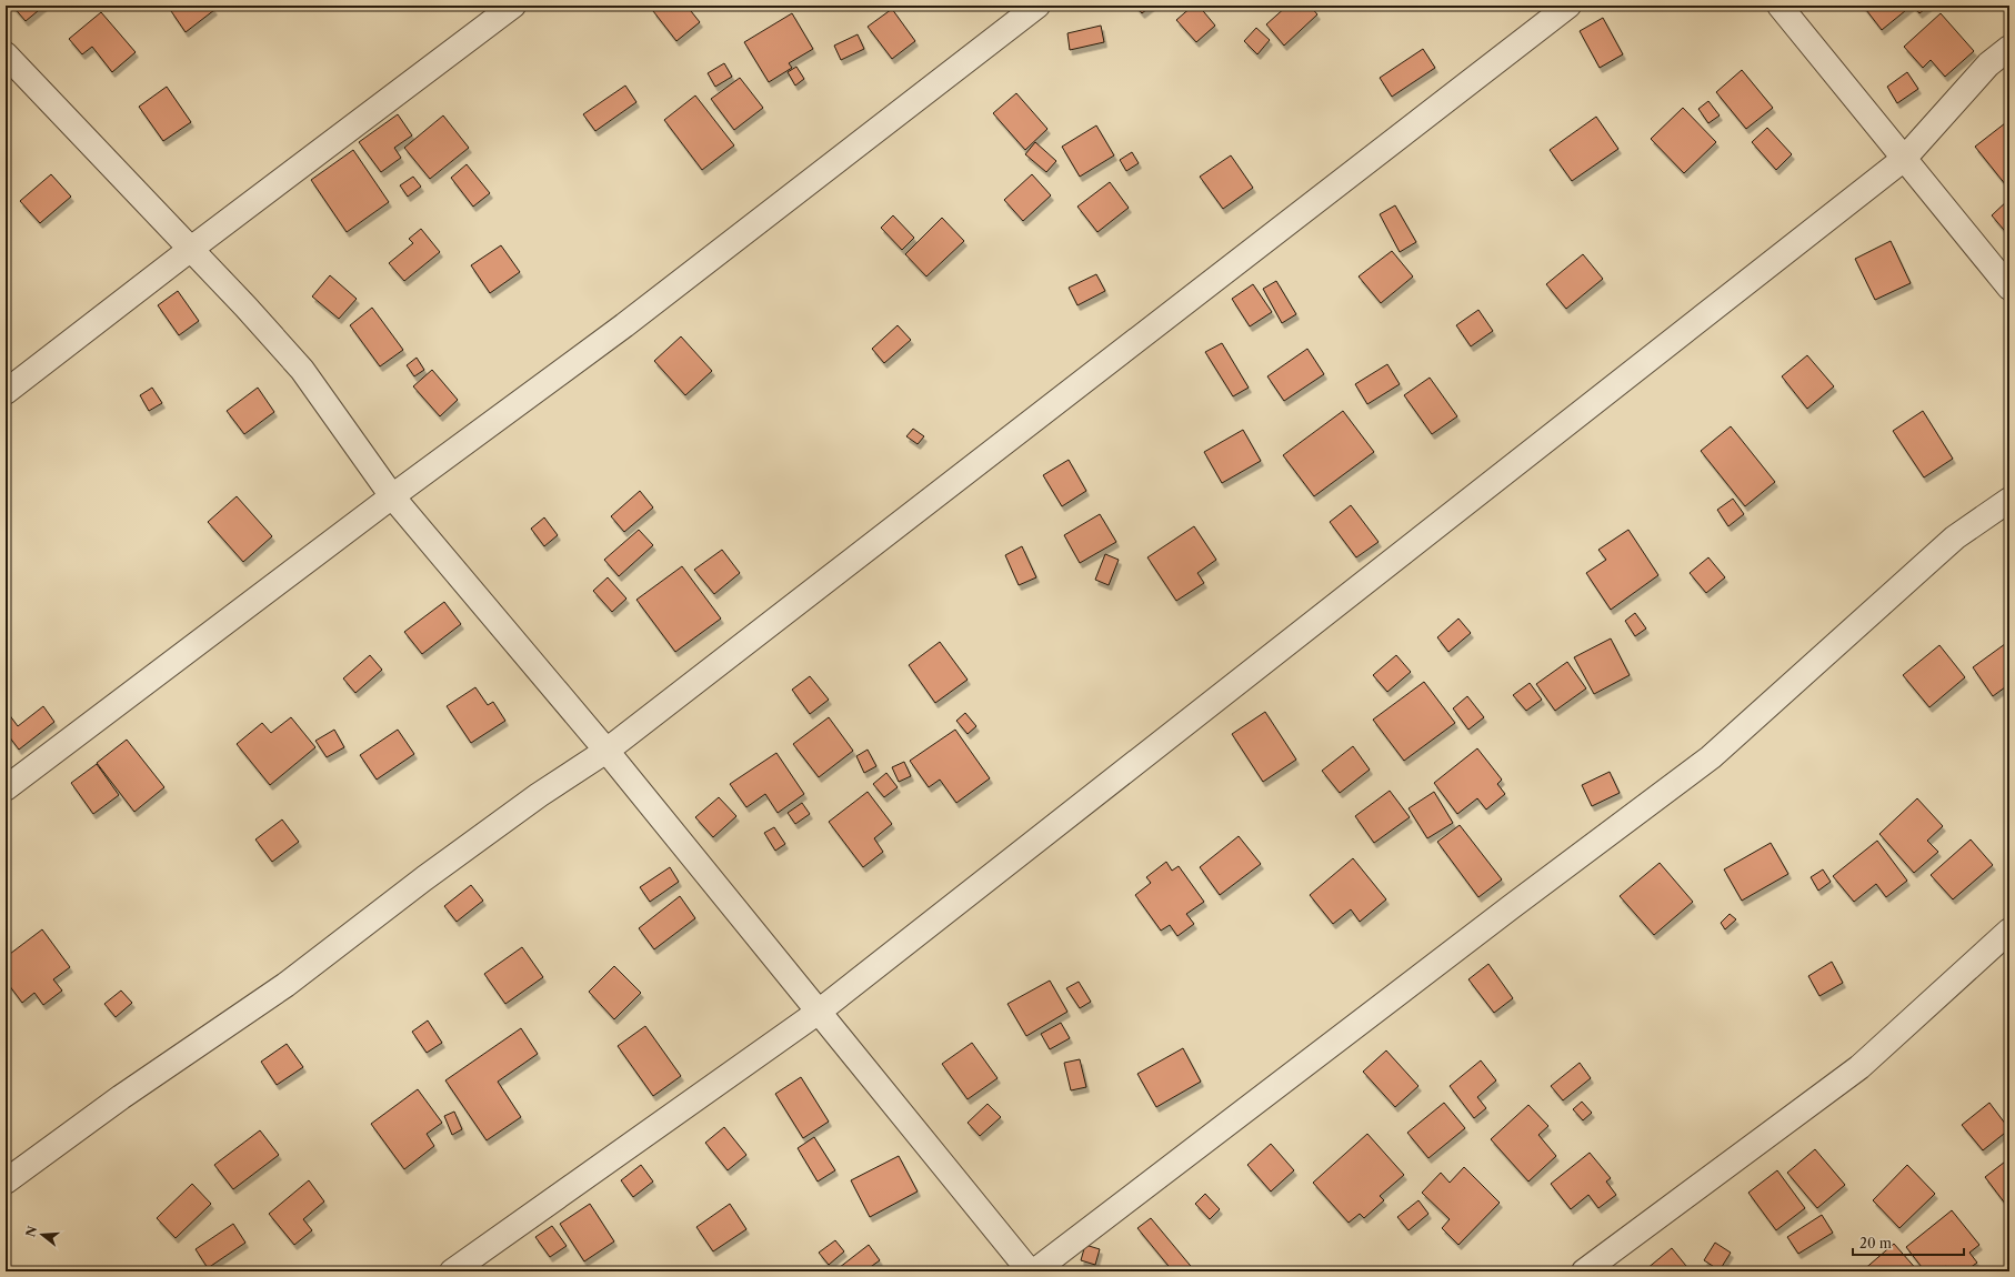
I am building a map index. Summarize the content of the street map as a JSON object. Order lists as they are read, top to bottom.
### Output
{
  "scale_bar": "20 m",
  "north": "left"
}
